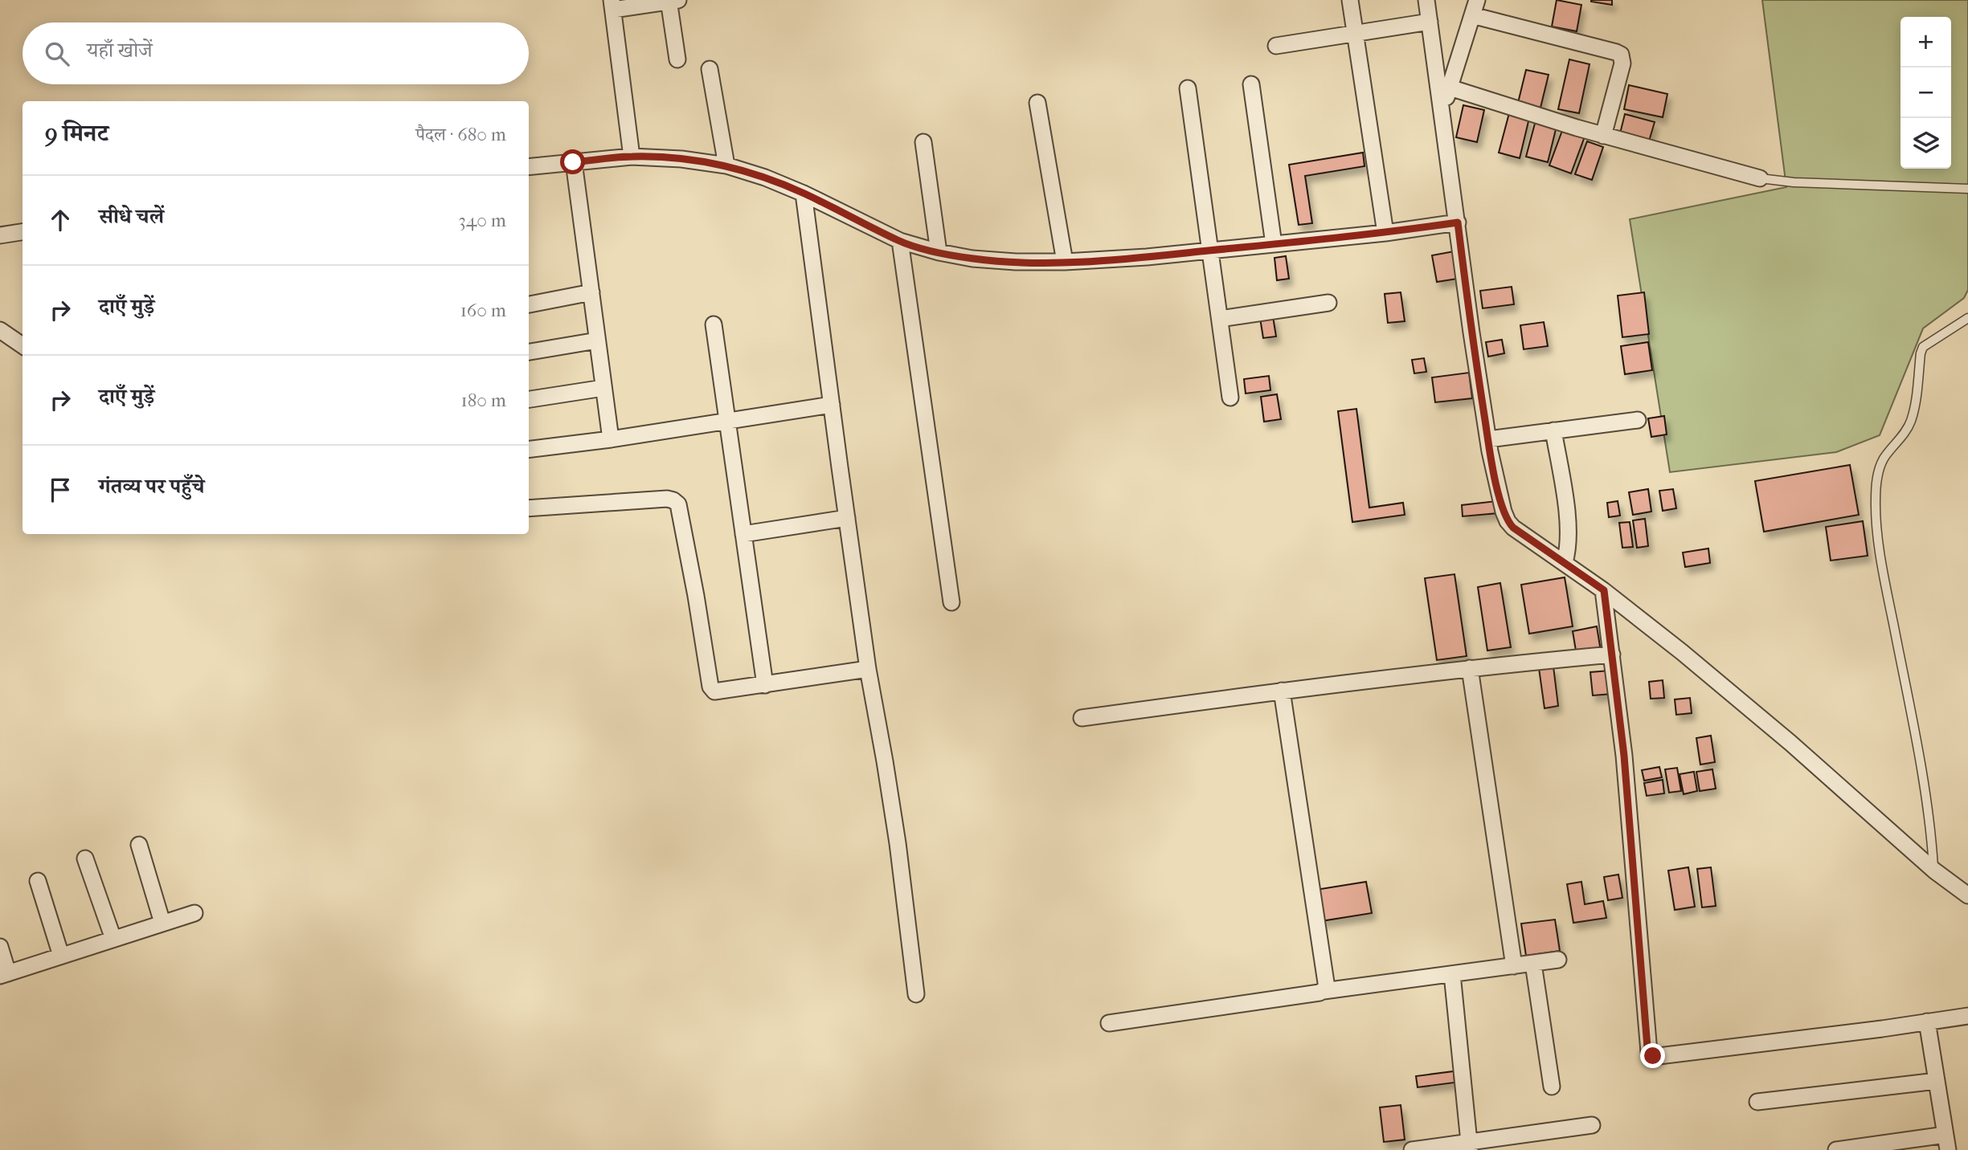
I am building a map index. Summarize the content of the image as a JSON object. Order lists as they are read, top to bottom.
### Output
{
  "page": {
    "map_buttons": ["+", "−"],
    "search": "यहाँ खोजें",
    "heading": ["9 मिनट", "पैदल · 680 m"],
    "list": [
      ["सीधे चलें", "340 m"],
      ["दाएँ मुड़ें", "160 m"],
      ["दाएँ मुड़ें", "180 m"],
      "गंतव्य पर पहुँचे"
    ]
  }
}
